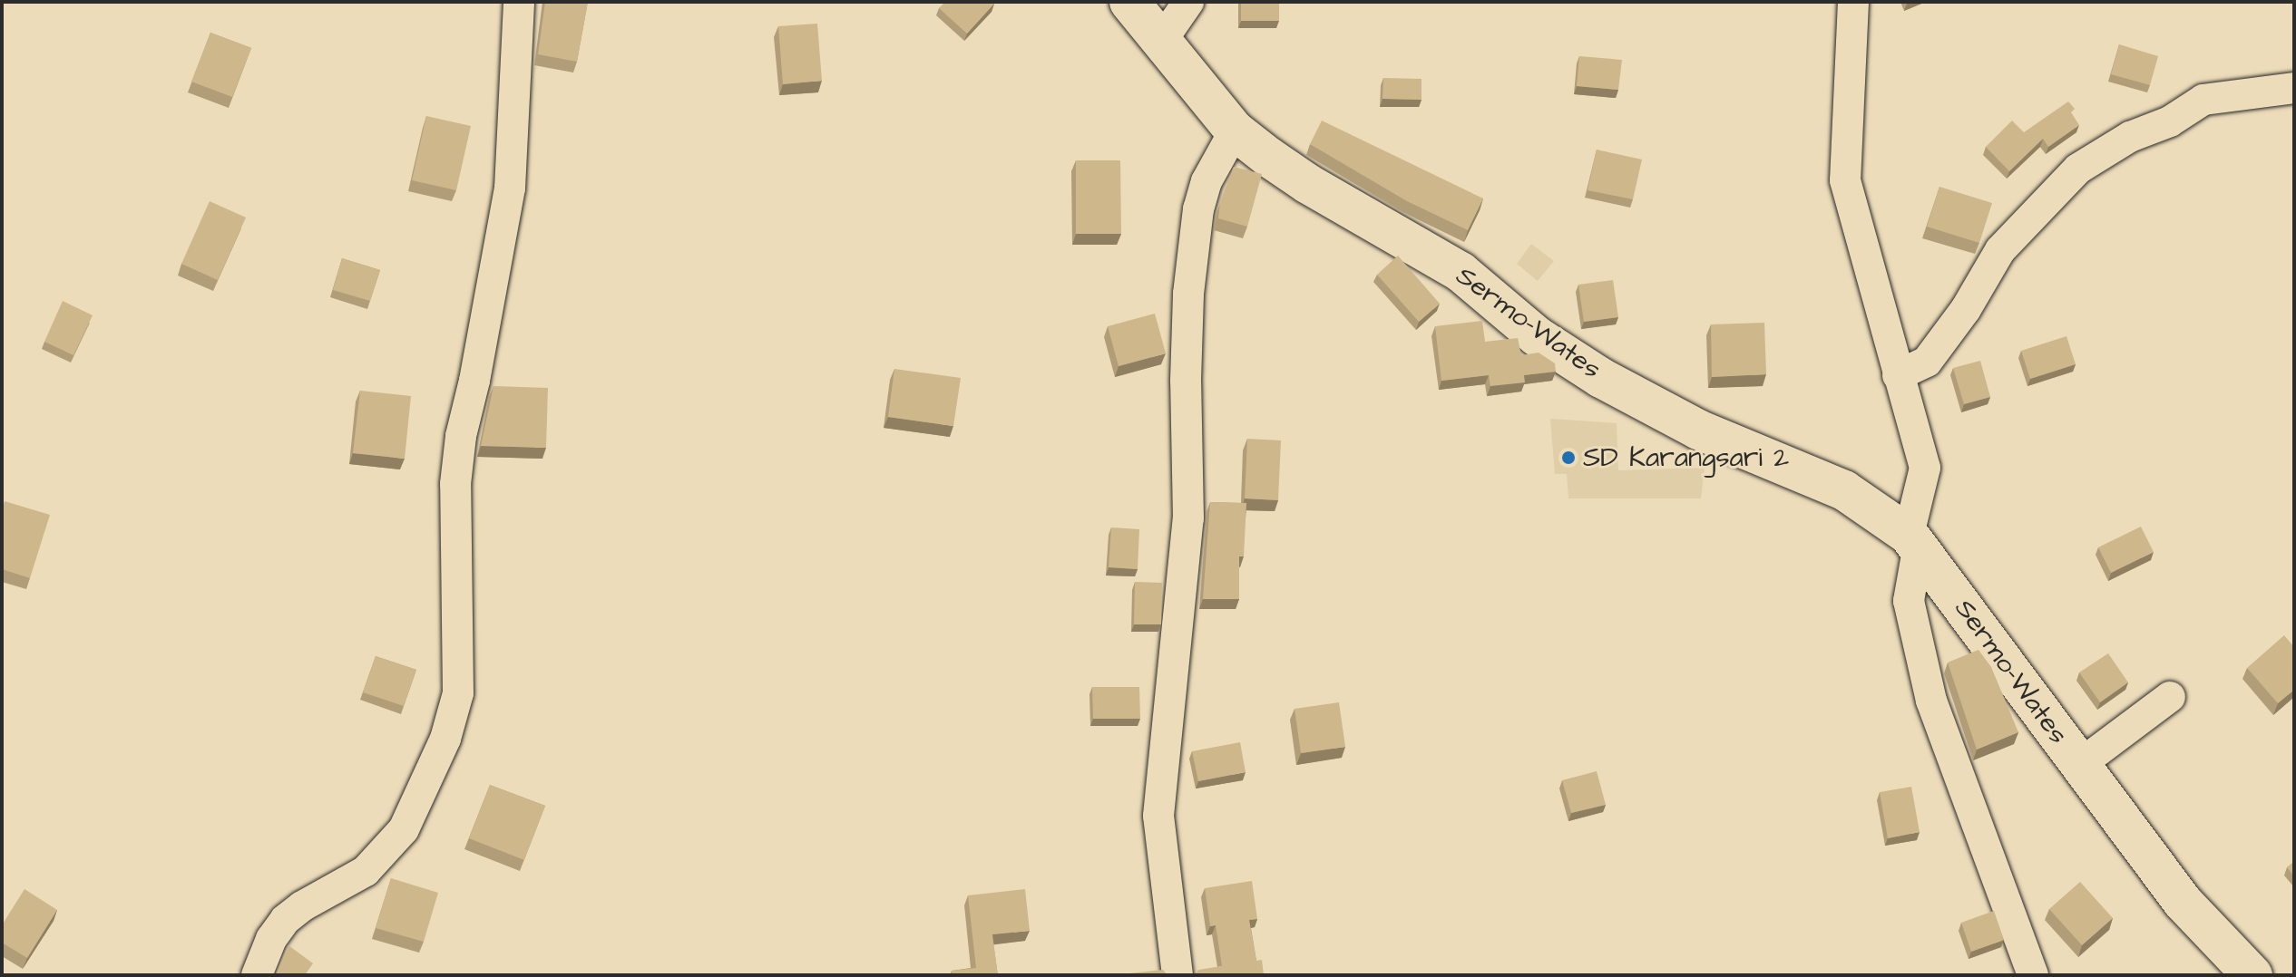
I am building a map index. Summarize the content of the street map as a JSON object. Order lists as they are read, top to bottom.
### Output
{
  "streets": {
    "main road": ["Sermo-Wates"]
  },
  "places": ["SD Karangsari 2"]
}
